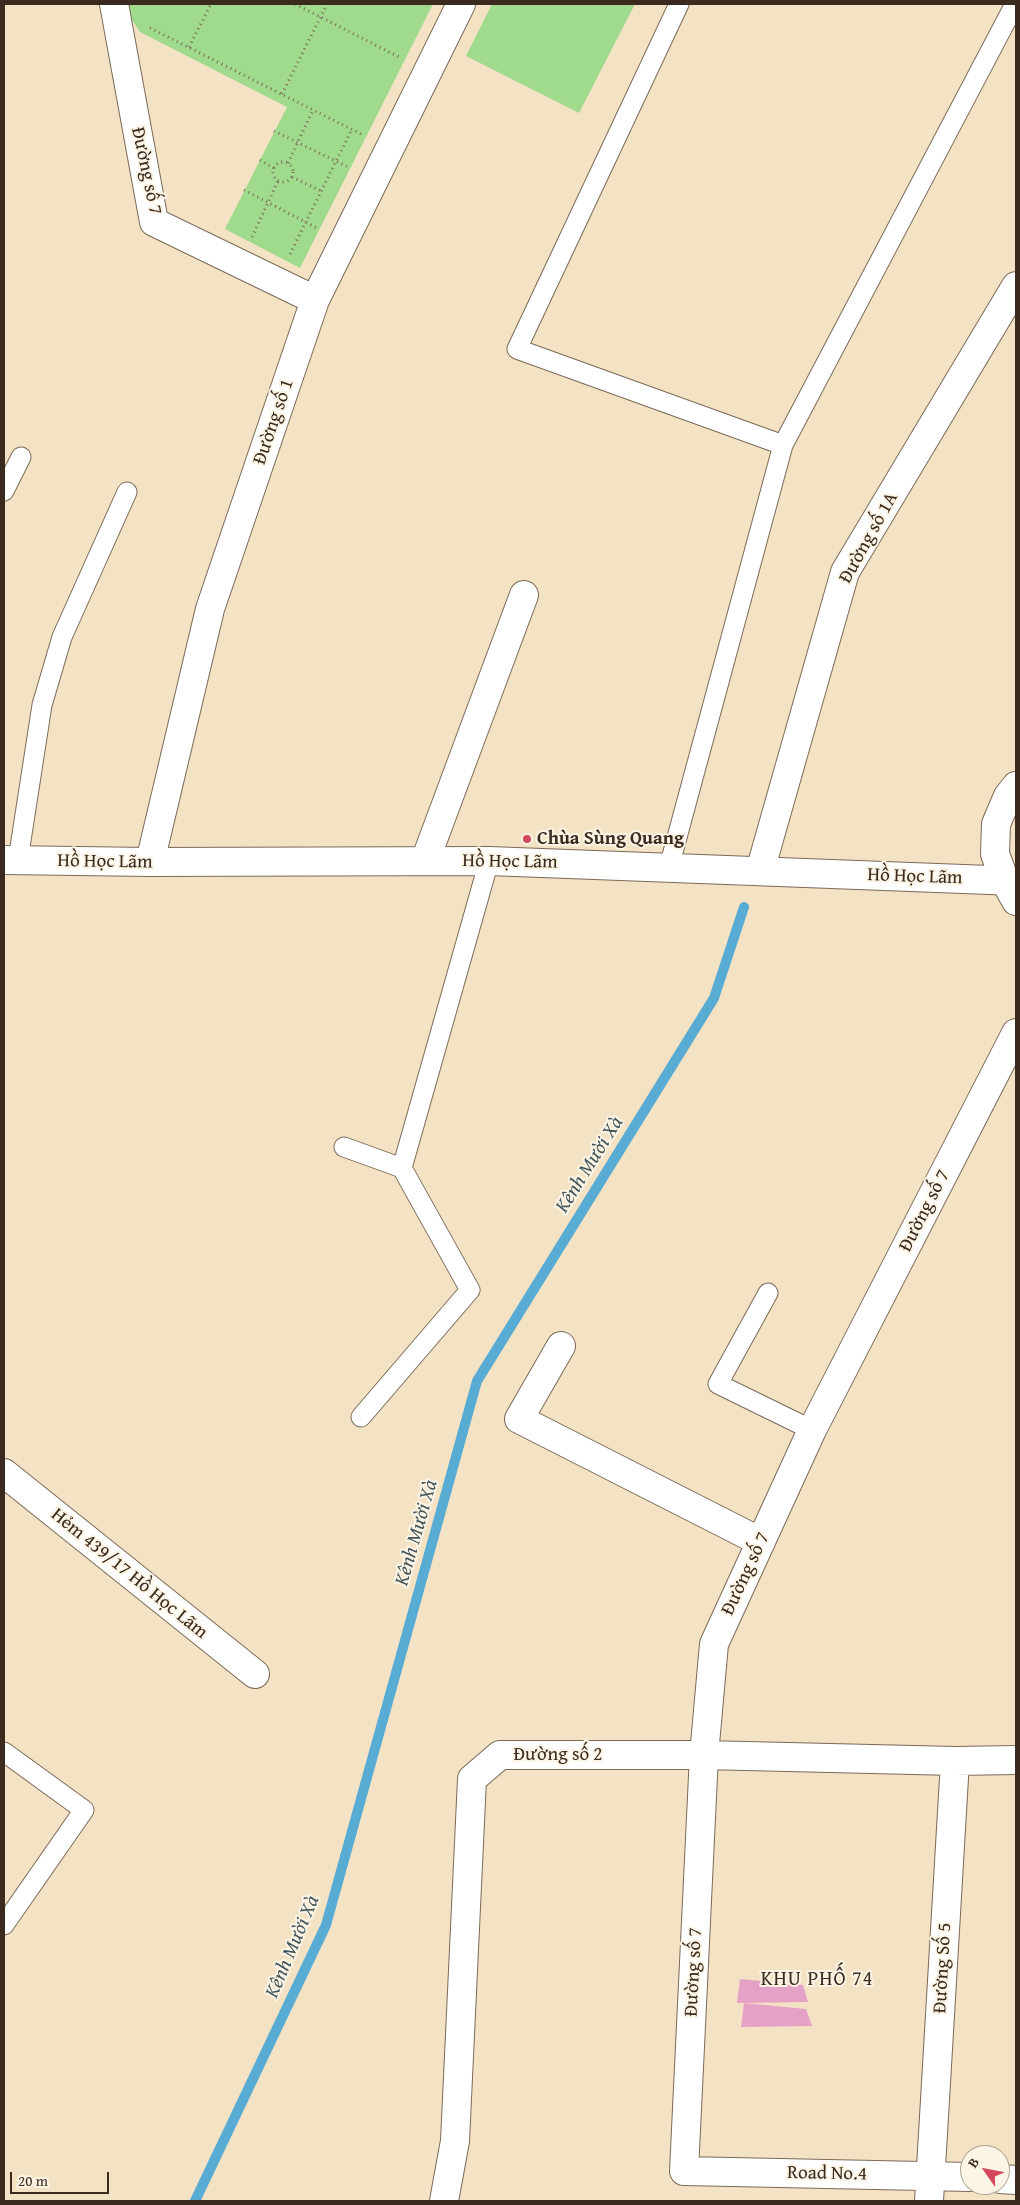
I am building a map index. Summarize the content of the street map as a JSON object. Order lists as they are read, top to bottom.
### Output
{
  "streets": {
    "street": [
      "Đường số 7",
      "Đường số 1",
      "Đường số 1A",
      "Hồ Học Lãm",
      "Hẻm 439/17 Hồ Học Lãm",
      "Đường số 2",
      "Đường Số 5",
      "Road No.4"
    ]
  },
  "crossings": [
    ["Đường số 7", "Đường số 1"],
    ["Đường số 7", "Đường số 2"],
    ["Đường số 7", "Road No.4"],
    ["Đường số 1", "Hồ Học Lãm"],
    ["Đường số 1A", "Hồ Học Lãm"],
    ["Đường số 2", "Đường Số 5"],
    ["Đường Số 5", "Road No.4"]
  ],
  "districts": ["KHU PHỐ 74"],
  "water": ["Kênh Mười Xà"],
  "places": ["Chùa Sùng Quang"],
  "scale_bar": "20 m",
  "north": "top left"
}
